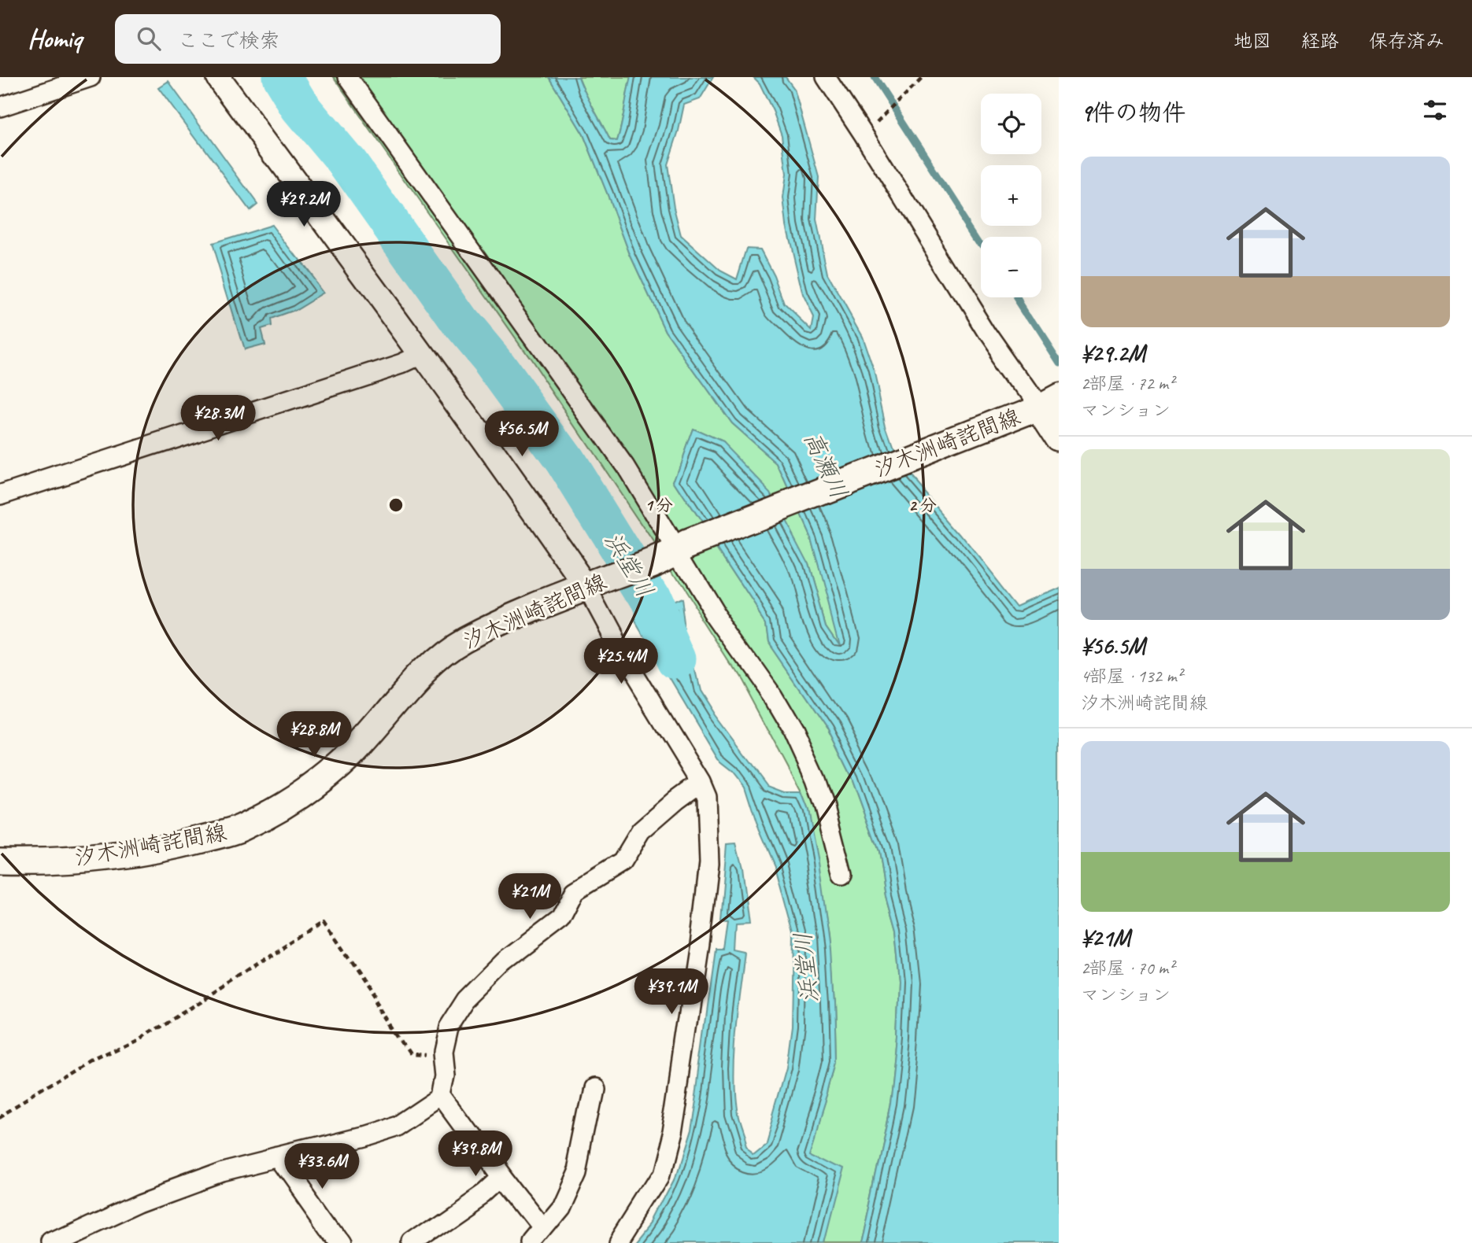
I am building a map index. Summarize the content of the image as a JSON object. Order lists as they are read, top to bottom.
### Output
{
  "streets": {
    "main road": ["汐木洲崎詫間線"]
  },
  "water": ["高瀬川", "浜堂川"],
  "page": {
    "header": "Homiq",
    "search": "ここで検索",
    "nav": ["地図", "経路", "保存済み"],
    "heading": "9件の物件",
    "map_buttons": ["+", "−"],
    "list": [
      {
        "name": "¥29.2M",
        "note": "2部屋 · 72 m² · マンション"
      },
      {
        "name": "¥56.5M",
        "note": "4部屋 · 132 m² · 汐木洲崎詫間線"
      },
      {
        "name": "¥21M",
        "note": "2部屋 · 70 m² · マンション"
      }
    ],
    "price": [
      "¥29.2M",
      "¥28.3M",
      "¥56.5M",
      "¥25.4M",
      "¥28.8M",
      "¥21M",
      "¥39.1M",
      "¥39.8M",
      "¥33.6M"
    ]
  },
  "rings": ["1 分", "2 分"]
}
